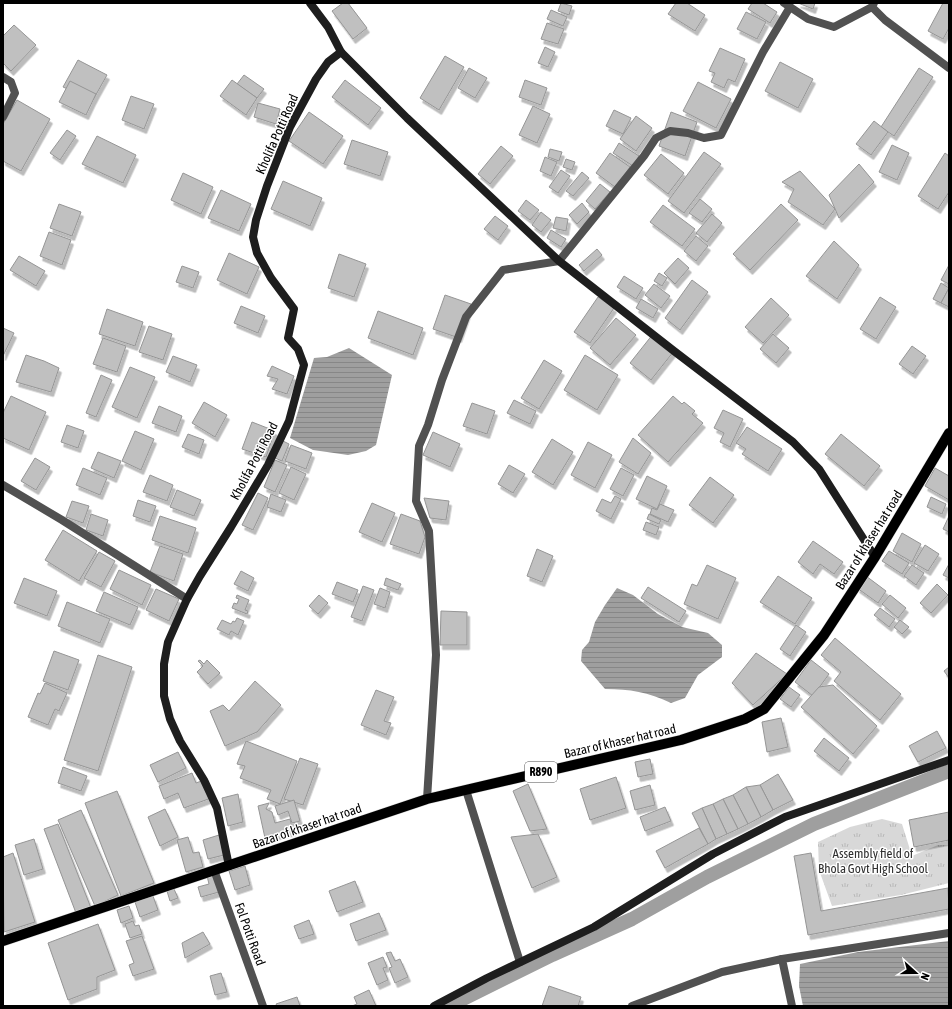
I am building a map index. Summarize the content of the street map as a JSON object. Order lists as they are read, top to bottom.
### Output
{
  "streets": {
    "main road": ["Bazar of khaser hat road", "R890"],
    "street": ["Kholifa Potti Road", "Fol Potti Road"]
  },
  "crossings": [
    ["Kholifa Potti Road", "Bazar of khaser hat road"],
    ["Bazar of khaser hat road", "Fol Potti Road"]
  ],
  "parks": ["Assembly field of Bhola Govt High School"],
  "north": "right"
}
